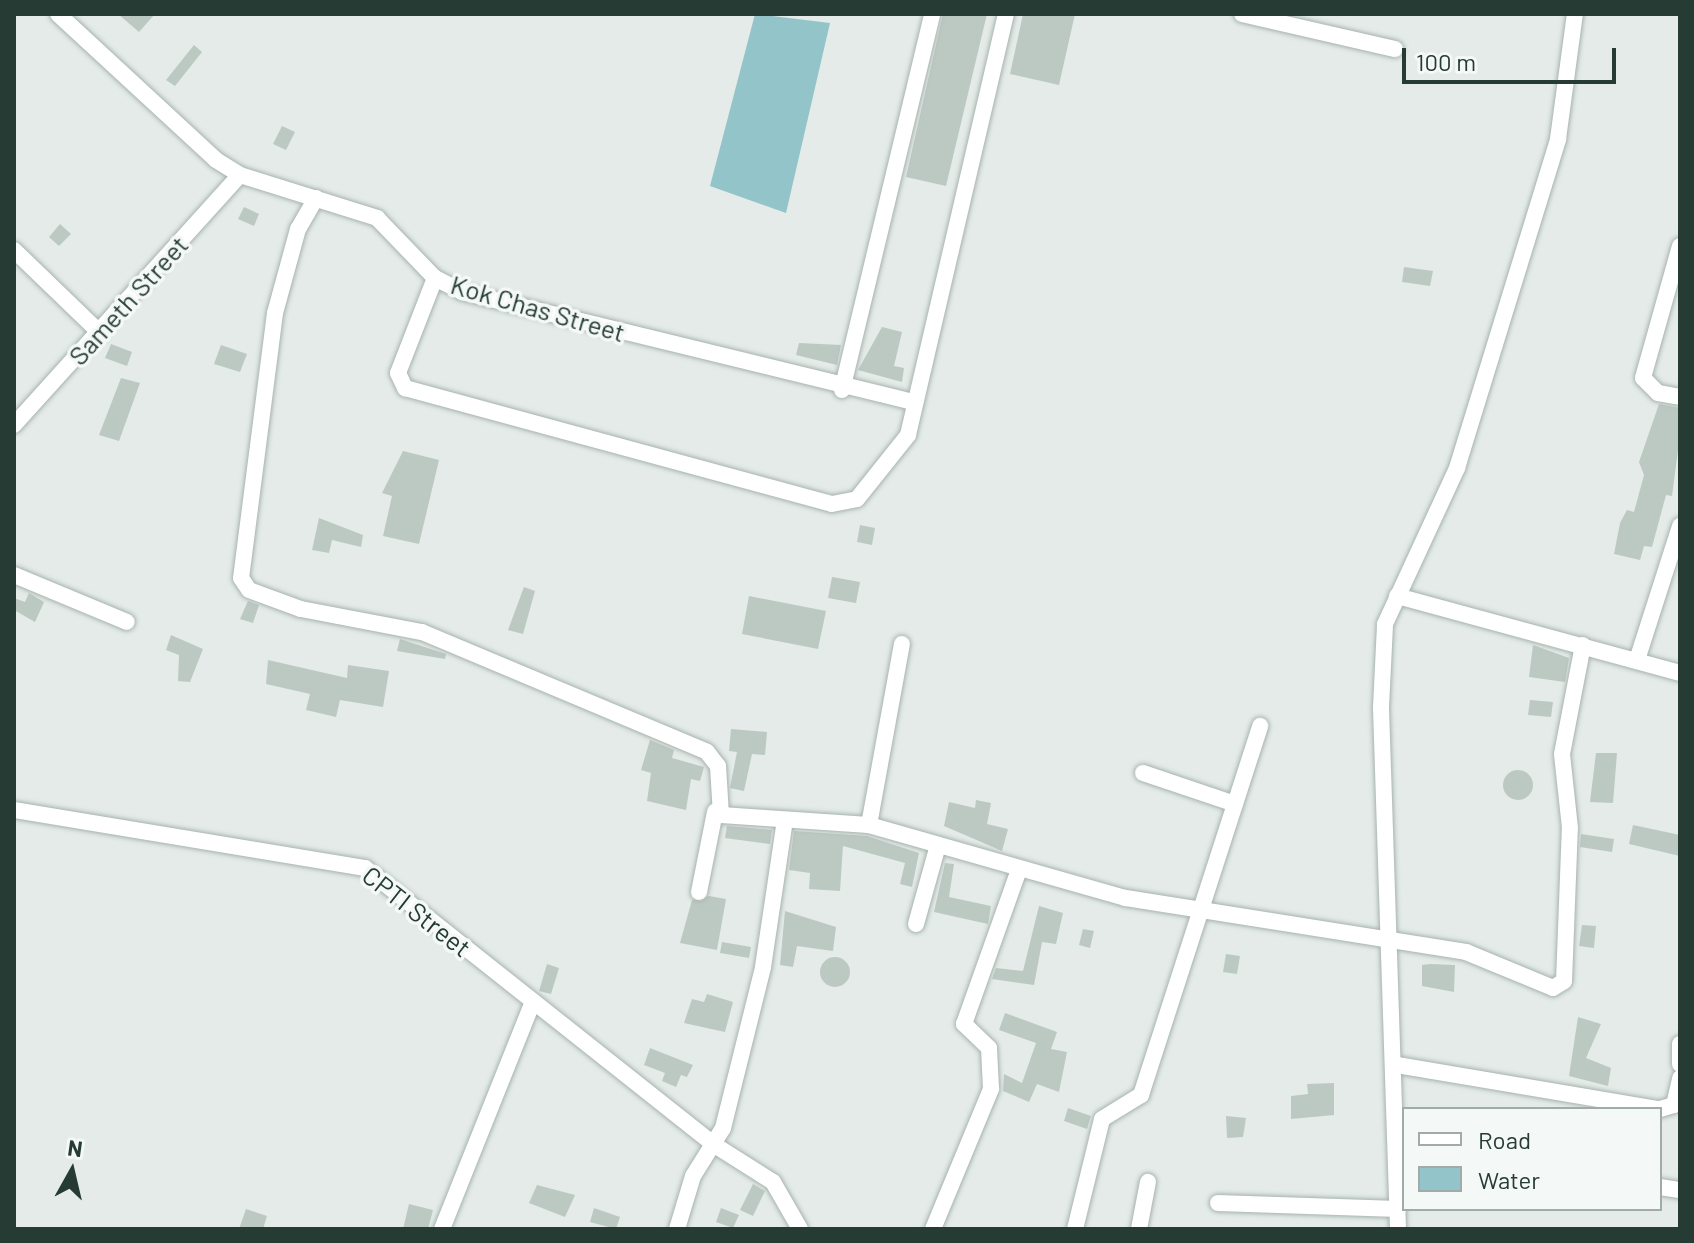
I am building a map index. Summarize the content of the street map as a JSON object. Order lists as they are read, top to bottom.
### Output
{
  "streets": {
    "street": ["Sameth Street", "Kok Chas Street", "CPTI Street"]
  },
  "crossings": [
    ["Sameth Street", "Kok Chas Street"]
  ],
  "legend": ["Road", "Water"],
  "scale_bar": "100 m",
  "north": "top"
}
